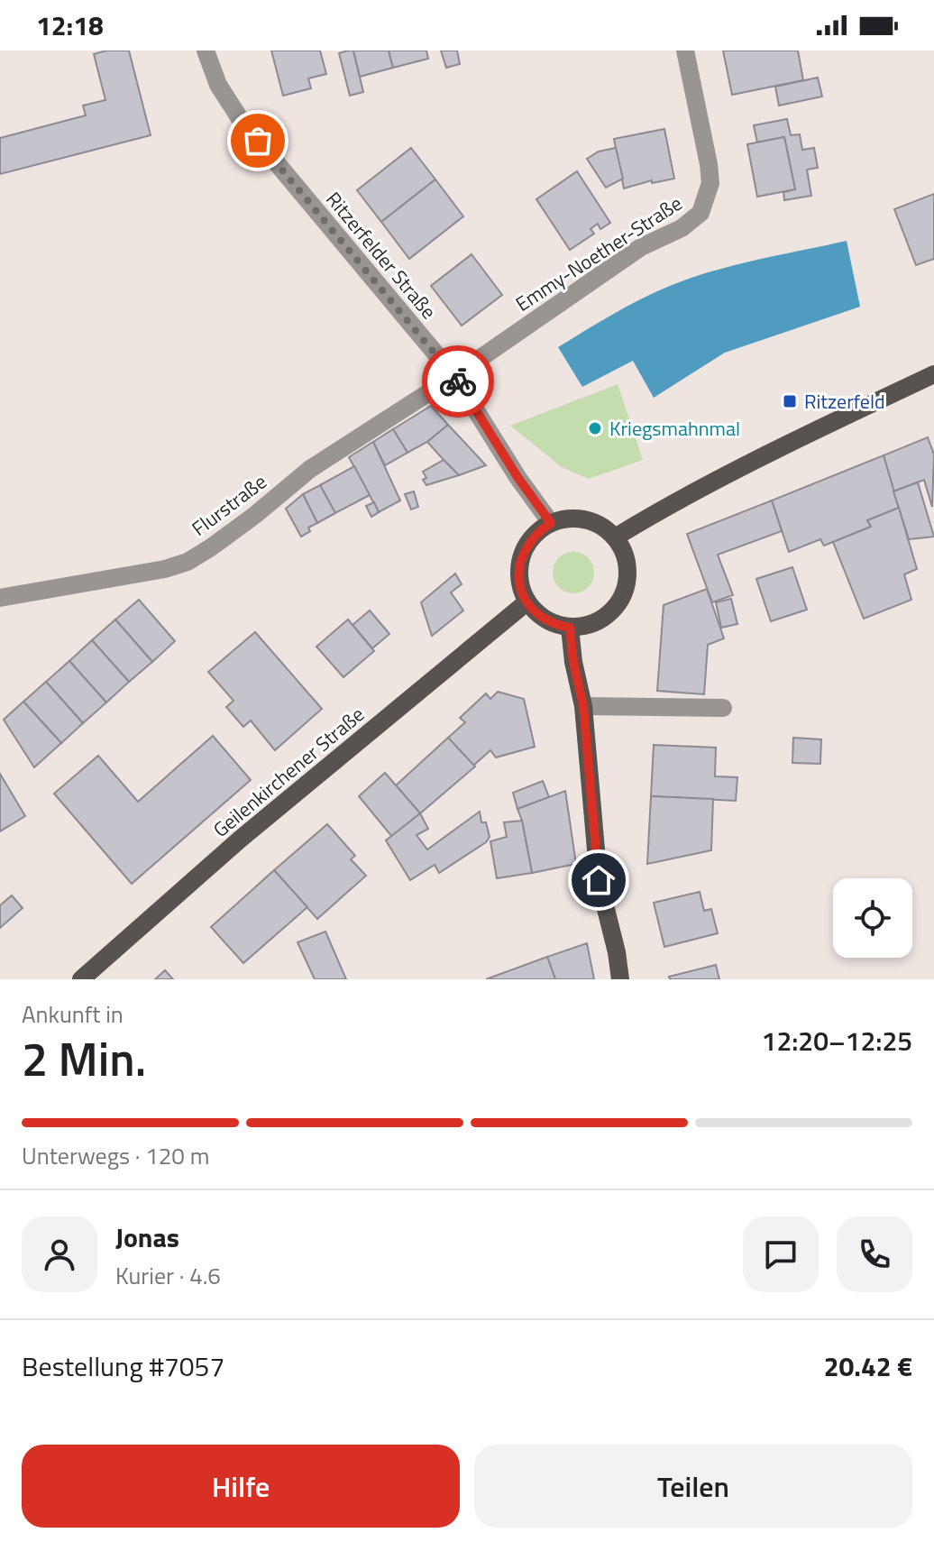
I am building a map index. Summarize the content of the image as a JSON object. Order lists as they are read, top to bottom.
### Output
{
  "streets": {
    "main road": ["Geilenkirchener Straße"],
    "street": ["Emmy-Noether-Straße", "Ritzerfelder Straße", "Flurstraße"]
  },
  "crossings": [
    ["Emmy-Noether-Straße", "Ritzerfelder Straße"],
    ["Emmy-Noether-Straße", "Flurstraße"],
    ["Ritzerfelder Straße", "Flurstraße"],
    ["Ritzerfelder Straße", "Geilenkirchener Straße"]
  ],
  "places": {
    "transit": ["Ritzerfeld"],
    "other": ["Kriegsmahnmal"]
  },
  "page": {
    "status": "12:18",
    "heading": ["2 Min.", "Ankunft in", "12:20–12:25"],
    "panel": [
      "Jonas",
      "Kurier · 4.6",
      "Bestellung #7057",
      "20.42 €"
    ],
    "bar": "Unterwegs · 120 m",
    "buttons": ["Hilfe", "Teilen"]
  }
}
